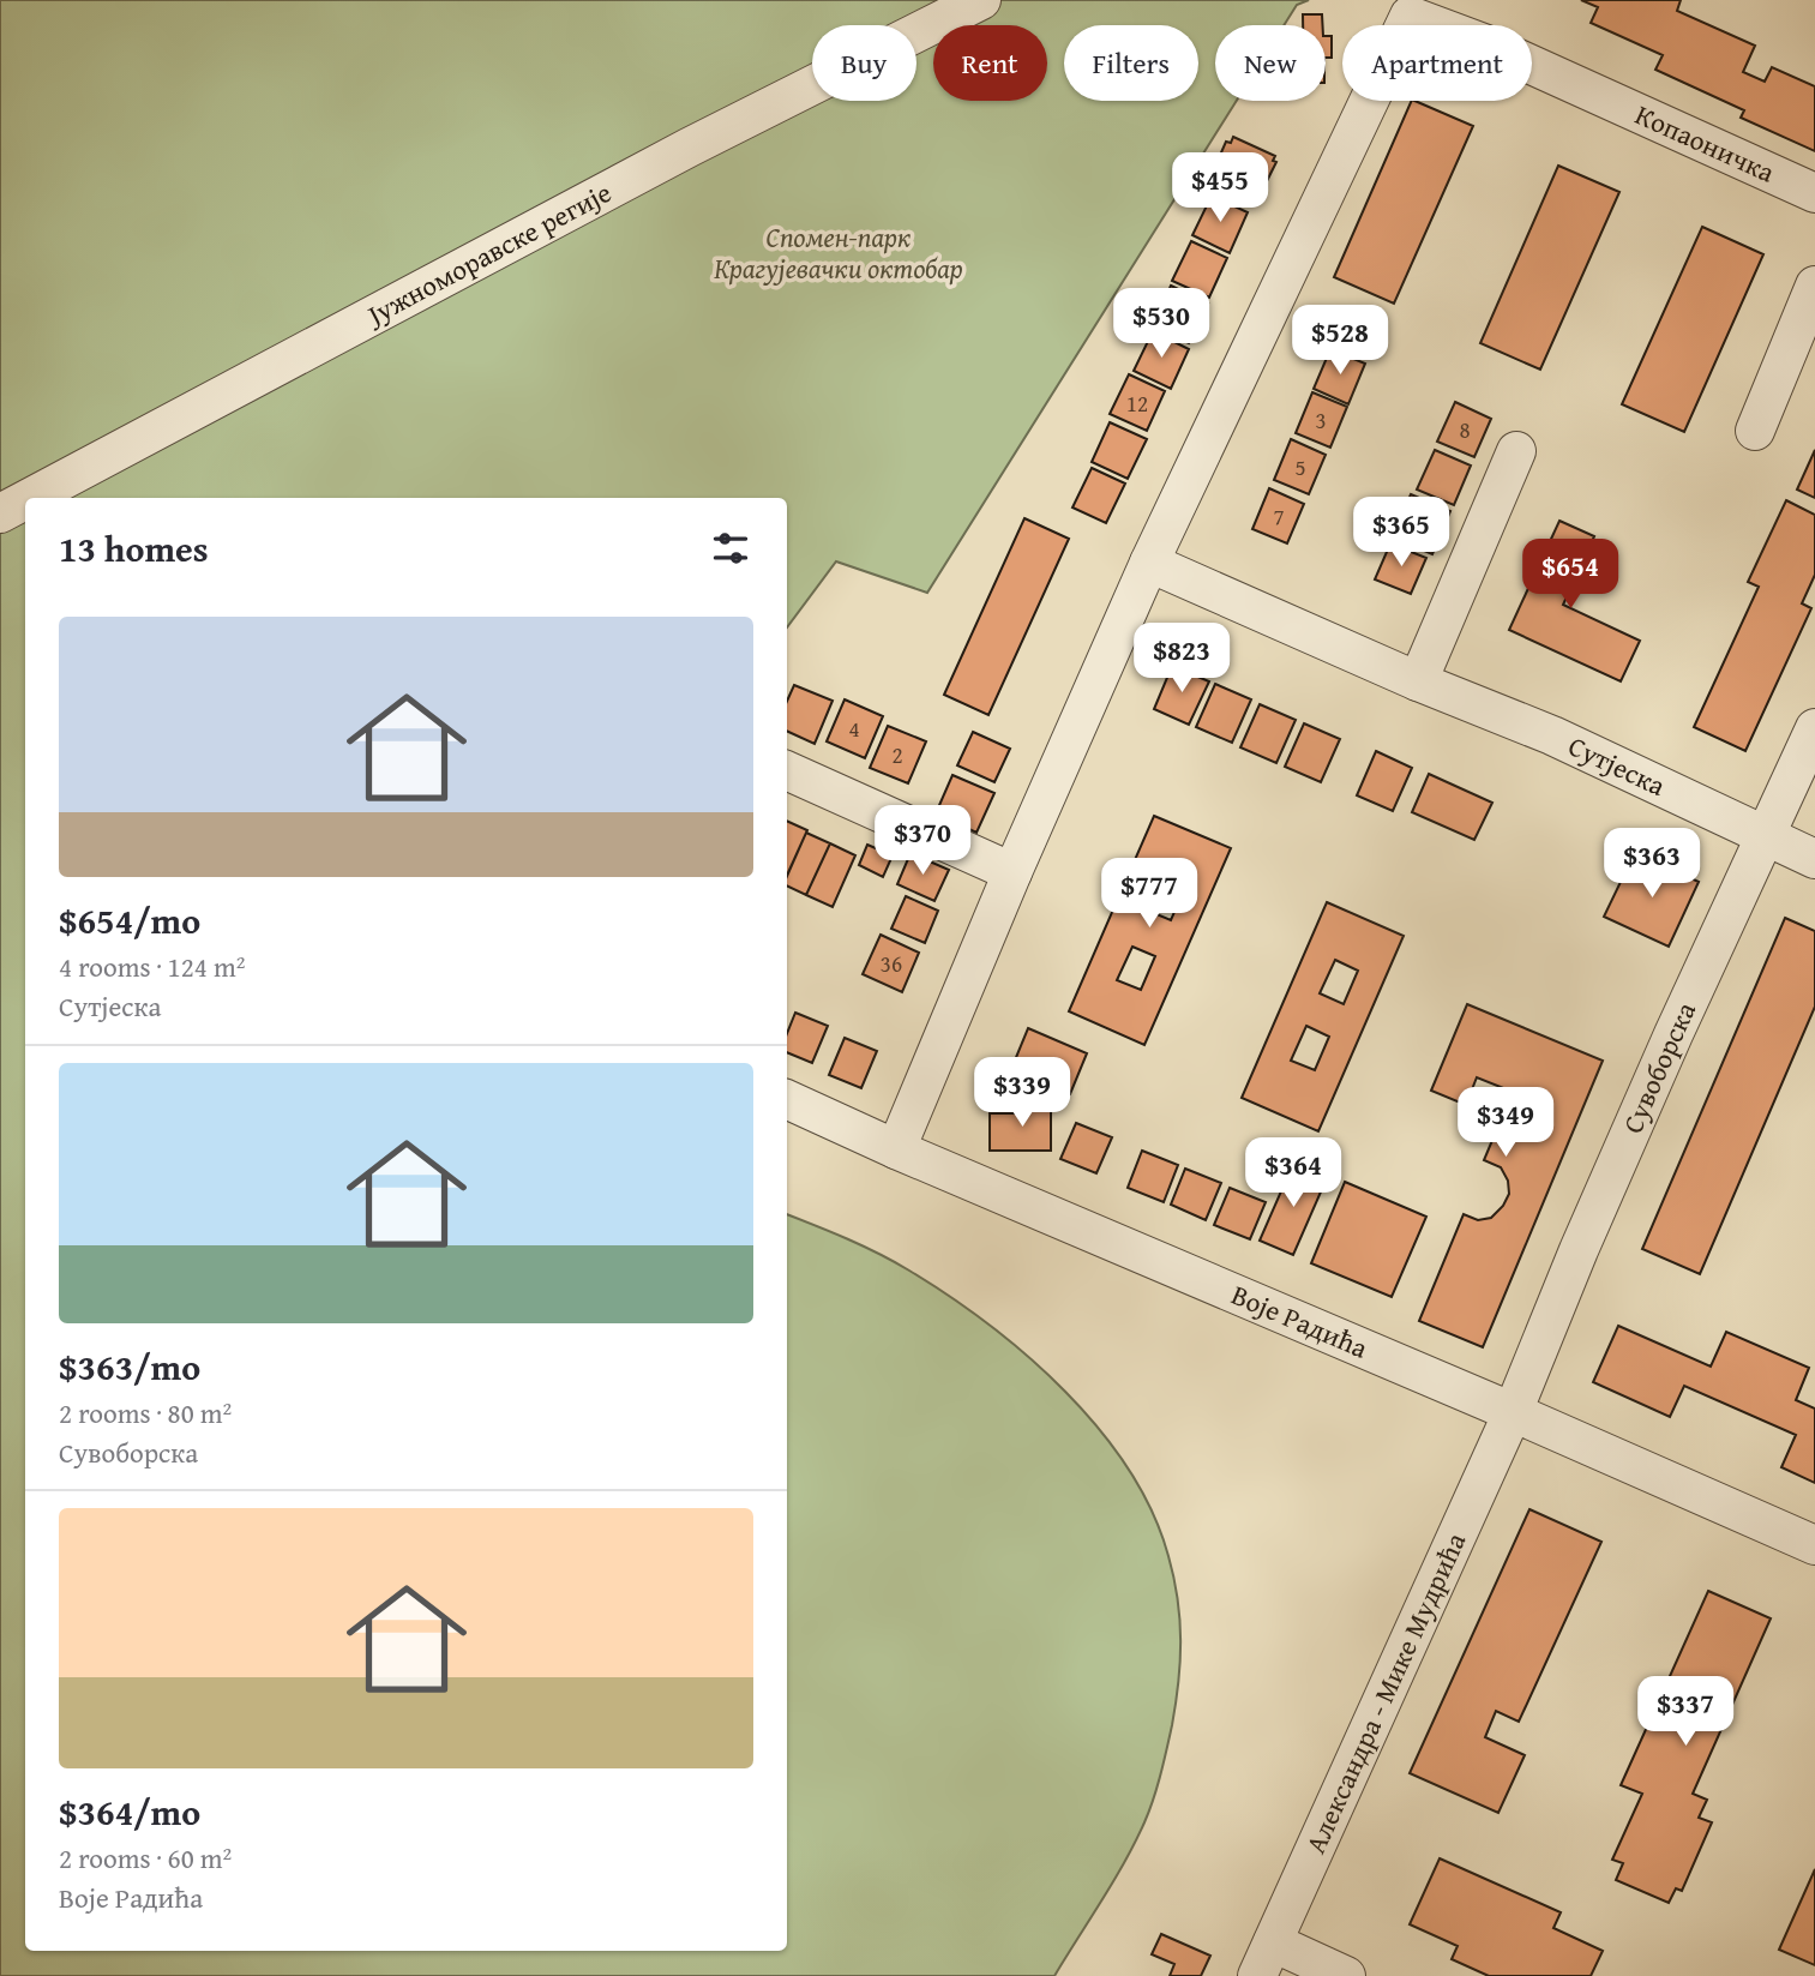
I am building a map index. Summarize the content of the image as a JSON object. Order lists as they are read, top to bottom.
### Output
{
  "streets": {
    "street": [
      "Копаоничка",
      "Јужноморавске регије",
      "Сутјеска",
      "Сувоборска",
      "Воје Радића",
      "Александра - Мике Мудрића"
    ]
  },
  "crossings": [
    ["Копаоничка", "Сутјеска"],
    ["Сутјеска", "Сувоборска"],
    ["Сувоборска", "Воје Радића"],
    ["Сувоборска", "Александра - Мике Мудрића"],
    ["Воје Радића", "Александра - Мике Мудрића"]
  ],
  "parks": ["Спомен-парк Крагујевачки октобар"],
  "house_numbers": [
    "12",
    "3",
    "8",
    "5",
    "7",
    "4",
    "2",
    "36"
  ],
  "page": {
    "chip": [
      "Buy",
      "Rent",
      "Filters",
      "New",
      "Apartment"
    ],
    "price": [
      "$455",
      "$530",
      "$528",
      "$365",
      "$654",
      "$823",
      "$370",
      "$363",
      "$777",
      "$339",
      "$349",
      "$364",
      "$337"
    ],
    "heading": "13 homes",
    "list": [
      {
        "name": "$654/mo",
        "note": "4 rooms · 124 m² · Сутјеска"
      },
      {
        "name": "$363/mo",
        "note": "2 rooms · 80 m² · Сувоборска"
      },
      {
        "name": "$364/mo",
        "note": "2 rooms · 60 m² · Воје Радића"
      }
    ]
  }
}
